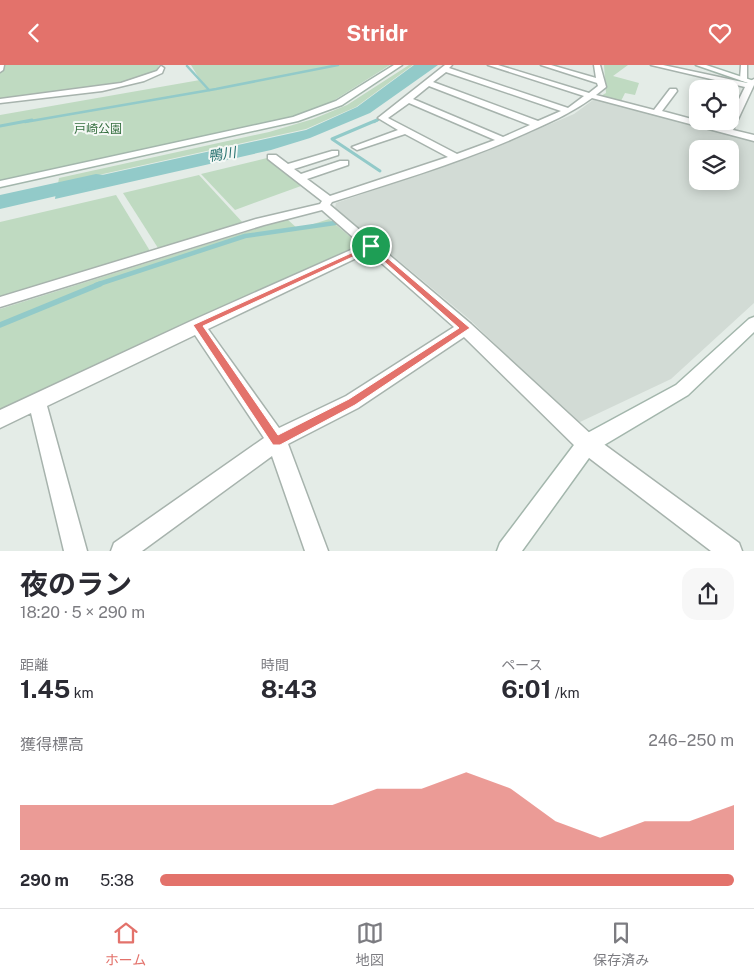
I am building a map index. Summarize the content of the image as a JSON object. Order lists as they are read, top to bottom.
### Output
{
  "water": ["鴨川"],
  "parks": ["戸崎公園"],
  "page": {
    "header": "Stridr",
    "heading": ["夜のラン", "18:20 · 5 × 290 m"],
    "stats": [
      ["距離", "1.45 km"],
      ["時間", "8:43"],
      ["ペース", "6:01 /km"]
    ],
    "chart": ["獲得標高", "246–250 m"],
    "list": [
      {
        "name": "290 m",
        "note": "5:38"
      }
    ],
    "tabs": ["ホーム", "地図", "保存済み"]
  }
}
